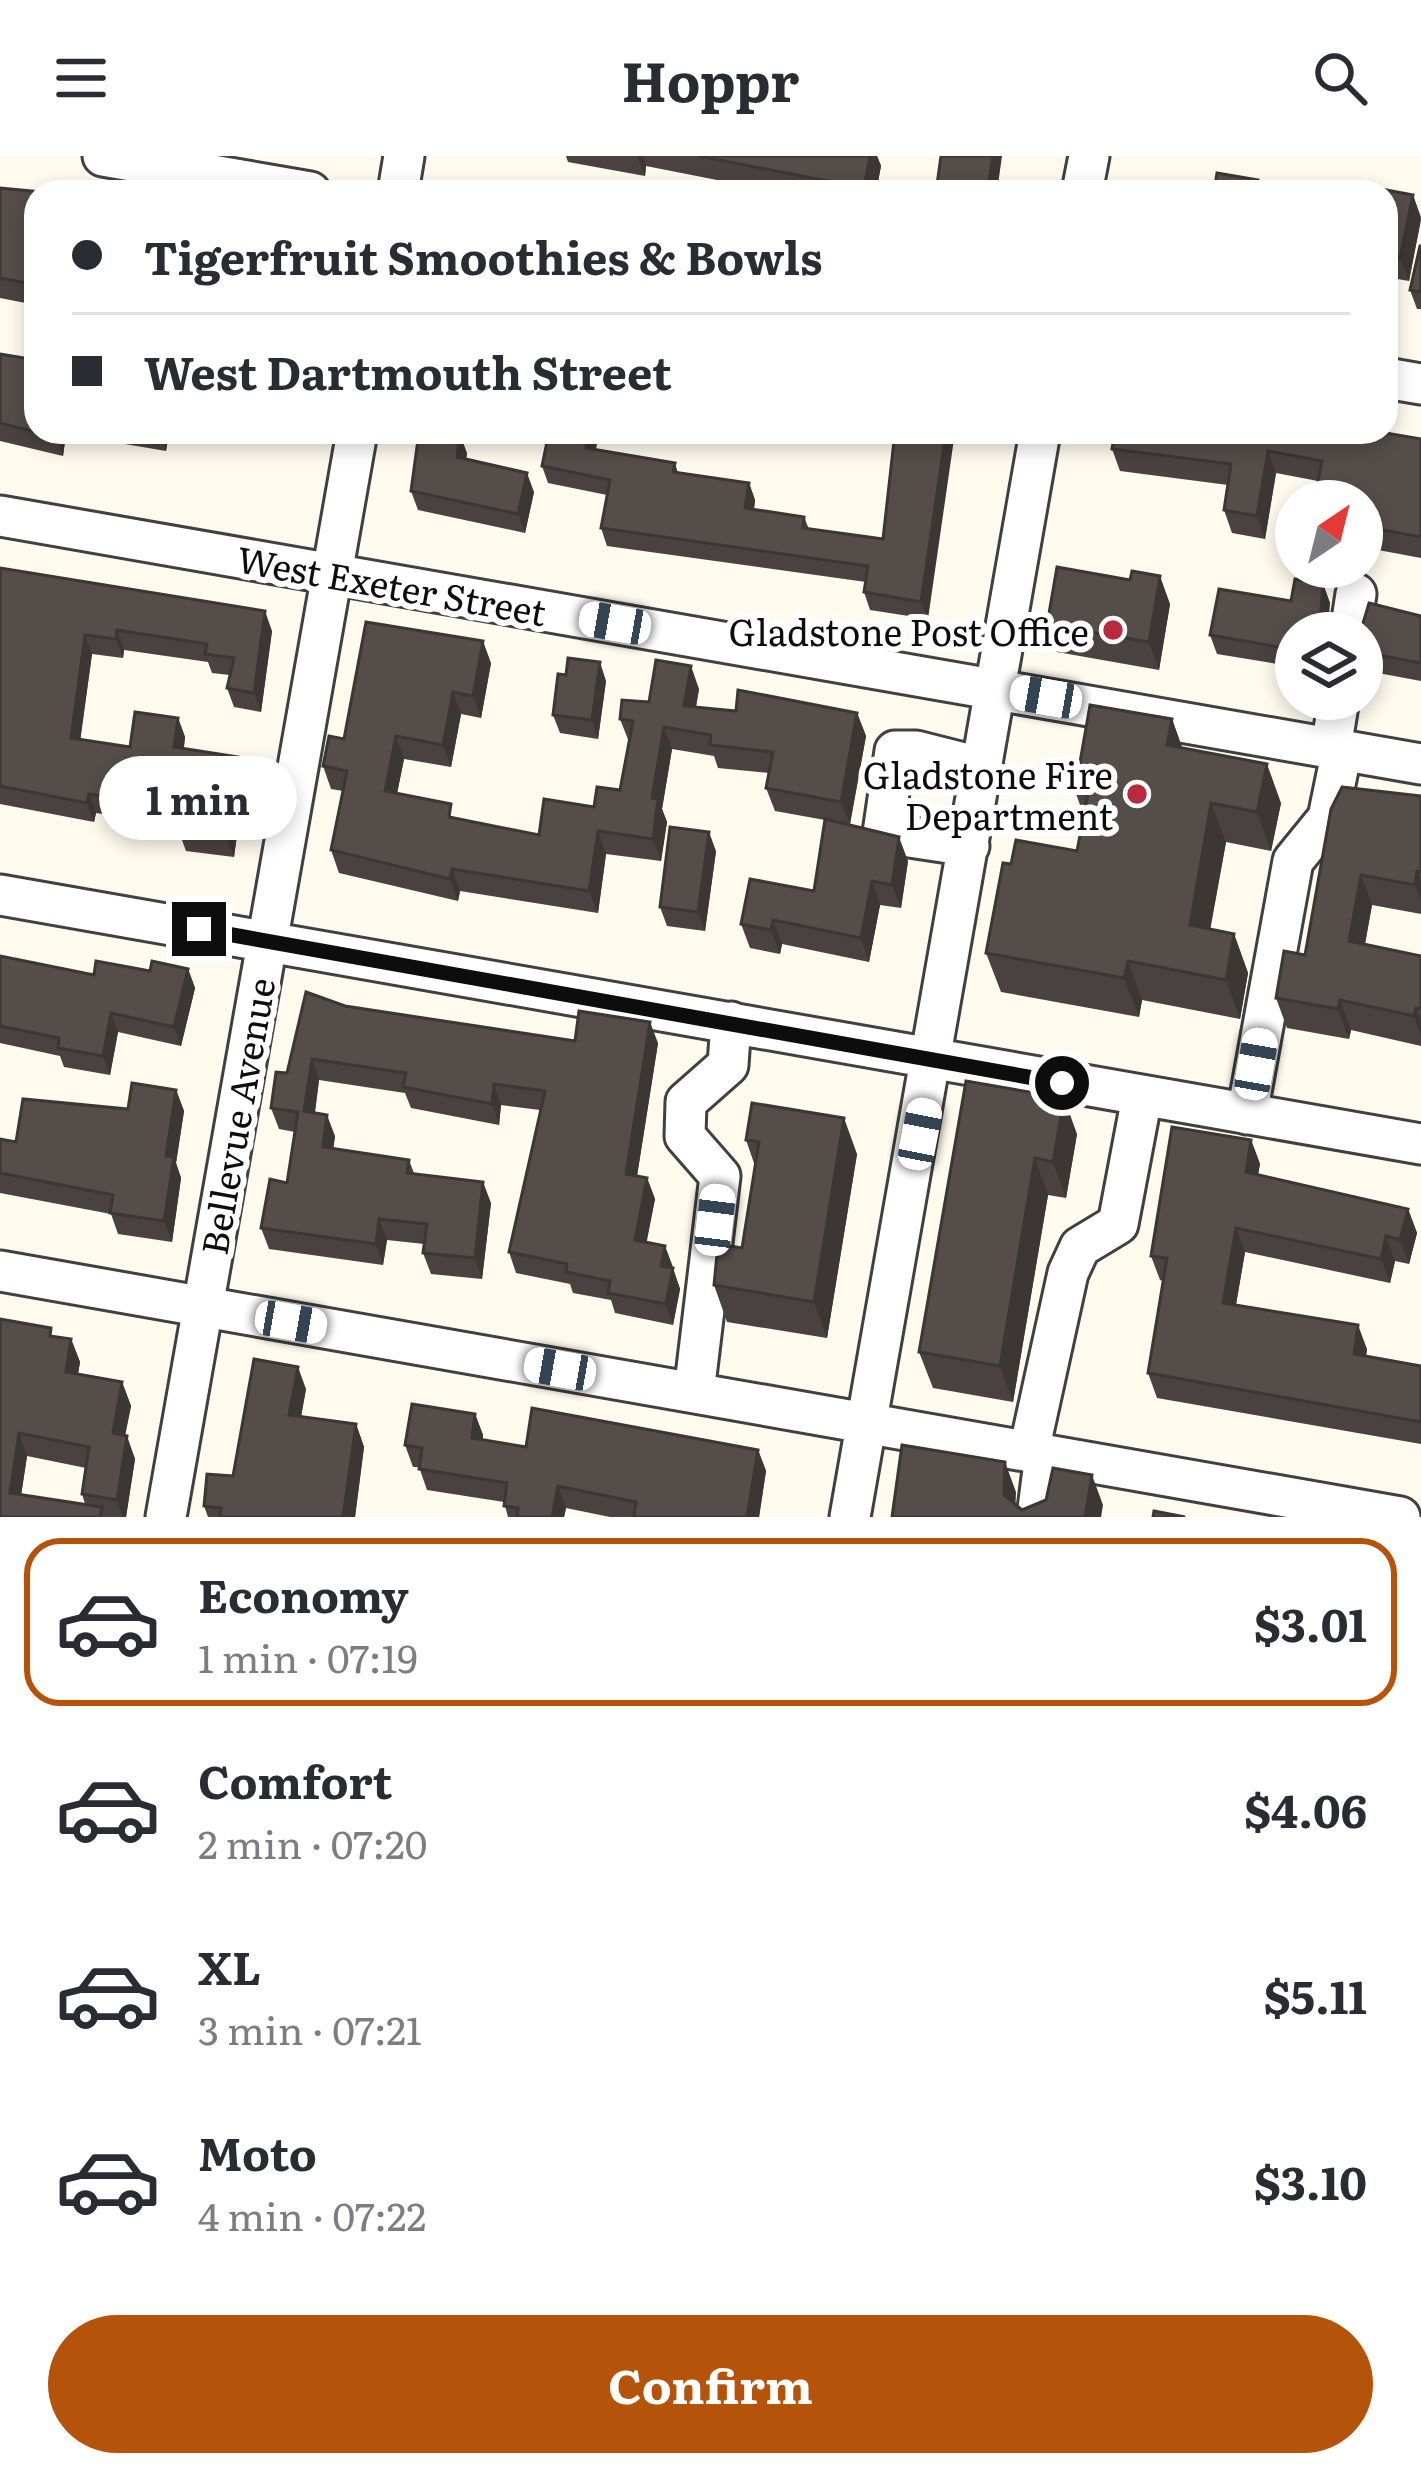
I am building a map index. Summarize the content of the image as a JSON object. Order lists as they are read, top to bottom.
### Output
{
  "streets": {
    "street": ["West Exeter Street", "Bellevue Avenue"]
  },
  "crossings": [
    ["West Exeter Street", "Bellevue Avenue"]
  ],
  "places": ["Gladstone Post Office", "Gladstone Fire Department"],
  "north": "top right",
  "page": {
    "header": "Hoppr",
    "banner": ["Tigerfruit Smoothies & Bowls", "West Dartmouth Street"],
    "bubble": "1 min",
    "list": [
      {
        "name": "Economy",
        "note": "1 min · 07:19",
        "value": "$3.01"
      },
      {
        "name": "Comfort",
        "note": "2 min · 07:20",
        "value": "$4.06"
      },
      {
        "name": "XL",
        "note": "3 min · 07:21",
        "value": "$5.11"
      },
      {
        "name": "Moto",
        "note": "4 min · 07:22",
        "value": "$3.10"
      }
    ],
    "buttons": "Confirm"
  }
}
